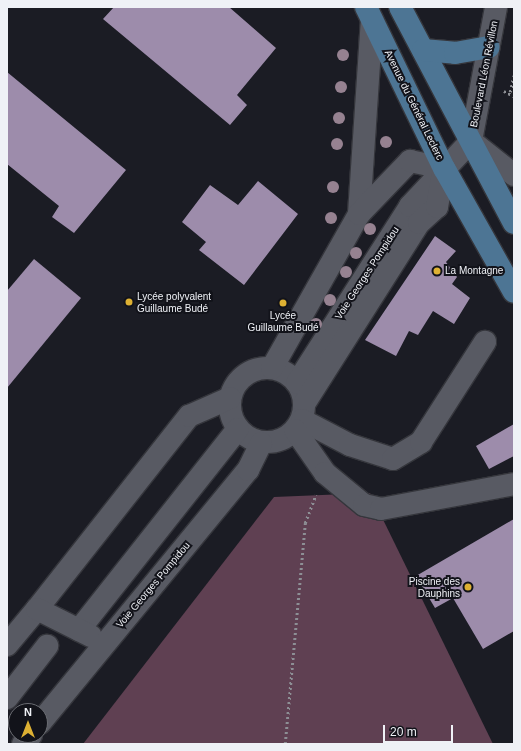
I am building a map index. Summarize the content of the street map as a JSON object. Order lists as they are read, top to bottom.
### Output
{
  "streets": {
    "main road": ["Avenue du Général Leclerc"],
    "street": ["Boulevard Léon Révillon", "Voie Georges Pompidou"]
  },
  "crossings": [
    ["Boulevard Léon Révillon", "Avenue du Général Leclerc"],
    ["Avenue du Général Leclerc", "Voie Georges Pompidou"]
  ],
  "places": [
    "La Montagne",
    "Lycée polyvalent Guillaume Budé",
    "Lycée Guillaume Budé",
    "Piscine des Dauphins"
  ],
  "scale_bar": "20 m",
  "north": "top"
}
